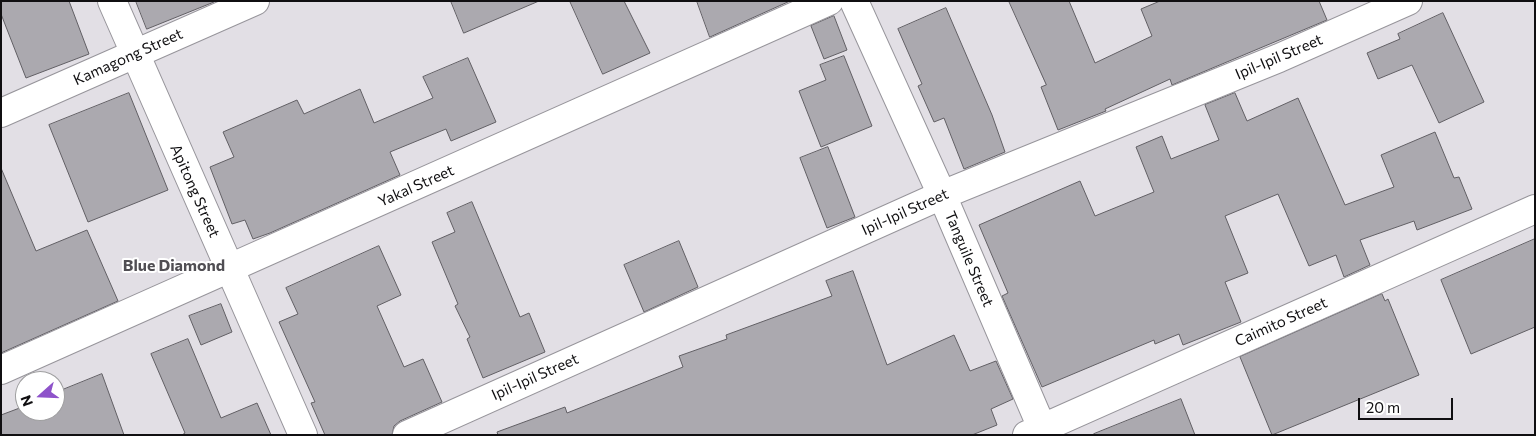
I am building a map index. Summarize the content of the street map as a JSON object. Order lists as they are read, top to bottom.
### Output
{
  "streets": {
    "street": [
      "Kamagong Street",
      "Ipil-Ipil Street",
      "Yakal Street",
      "Apitong Street",
      "Tanguile Street",
      "Caimito Street"
    ]
  },
  "crossings": [
    ["Kamagong Street", "Apitong Street"],
    ["Ipil-Ipil Street", "Tanguile Street"],
    ["Yakal Street", "Apitong Street"],
    ["Tanguile Street", "Caimito Street"]
  ],
  "districts": ["Blue Diamond"],
  "scale_bar": "20 m",
  "north": "left"
}
